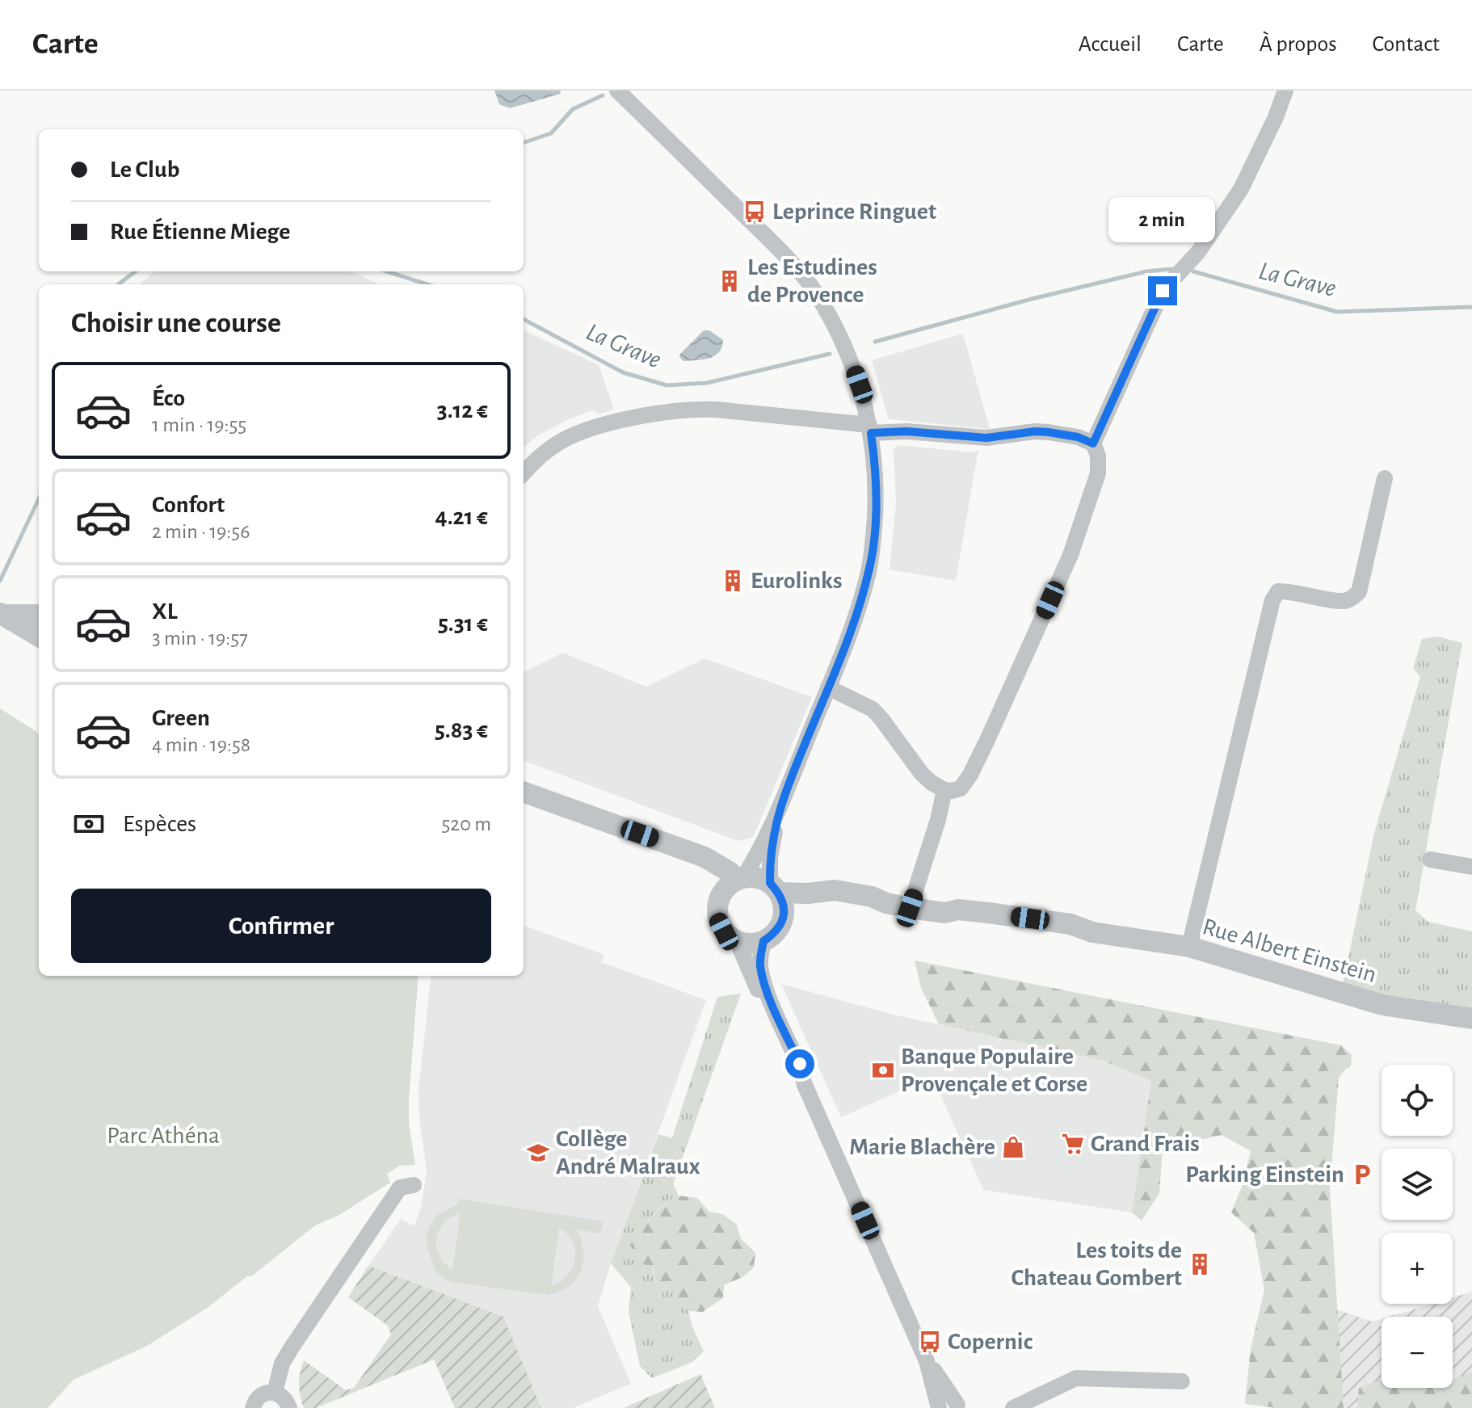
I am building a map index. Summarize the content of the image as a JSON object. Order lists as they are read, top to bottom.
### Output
{
  "streets": {
    "street": ["Rue Albert Einstein"]
  },
  "water": ["La Grave"],
  "parks": ["Parc Athéna"],
  "places": {
    "bus stop": ["Leprince Ringuet", "Copernic"],
    "building": ["Les Estudines de Provence", "Eurolinks", "Les toits de Chateau Gombert"],
    "bank": ["Banque Populaire Provençale et Corse"],
    "supermarket": ["Grand Frais"],
    "shop": ["Marie Blachère"],
    "school or university": ["Collège André Malraux"],
    "parking": ["Parking Einstein"]
  },
  "page": {
    "header": "Carte",
    "nav": [
      "Accueil",
      "Carte",
      "À propos",
      "Contact"
    ],
    "banner": ["Le Club", "Rue Étienne Miege"],
    "bubble": "2 min",
    "heading": "Choisir une course",
    "list": [
      {
        "name": "Éco",
        "note": "1 min · 19:55",
        "value": "3.12 €"
      },
      {
        "name": "Confort",
        "note": "2 min · 19:56",
        "value": "4.21 €"
      },
      {
        "name": "XL",
        "note": "3 min · 19:57",
        "value": "5.31 €"
      },
      {
        "name": "Green",
        "note": "4 min · 19:58",
        "value": "5.83 €"
      }
    ],
    "pay": ["Espèces", "520 m"],
    "buttons": "Confirmer",
    "map_buttons": ["+", "−"]
  }
}
